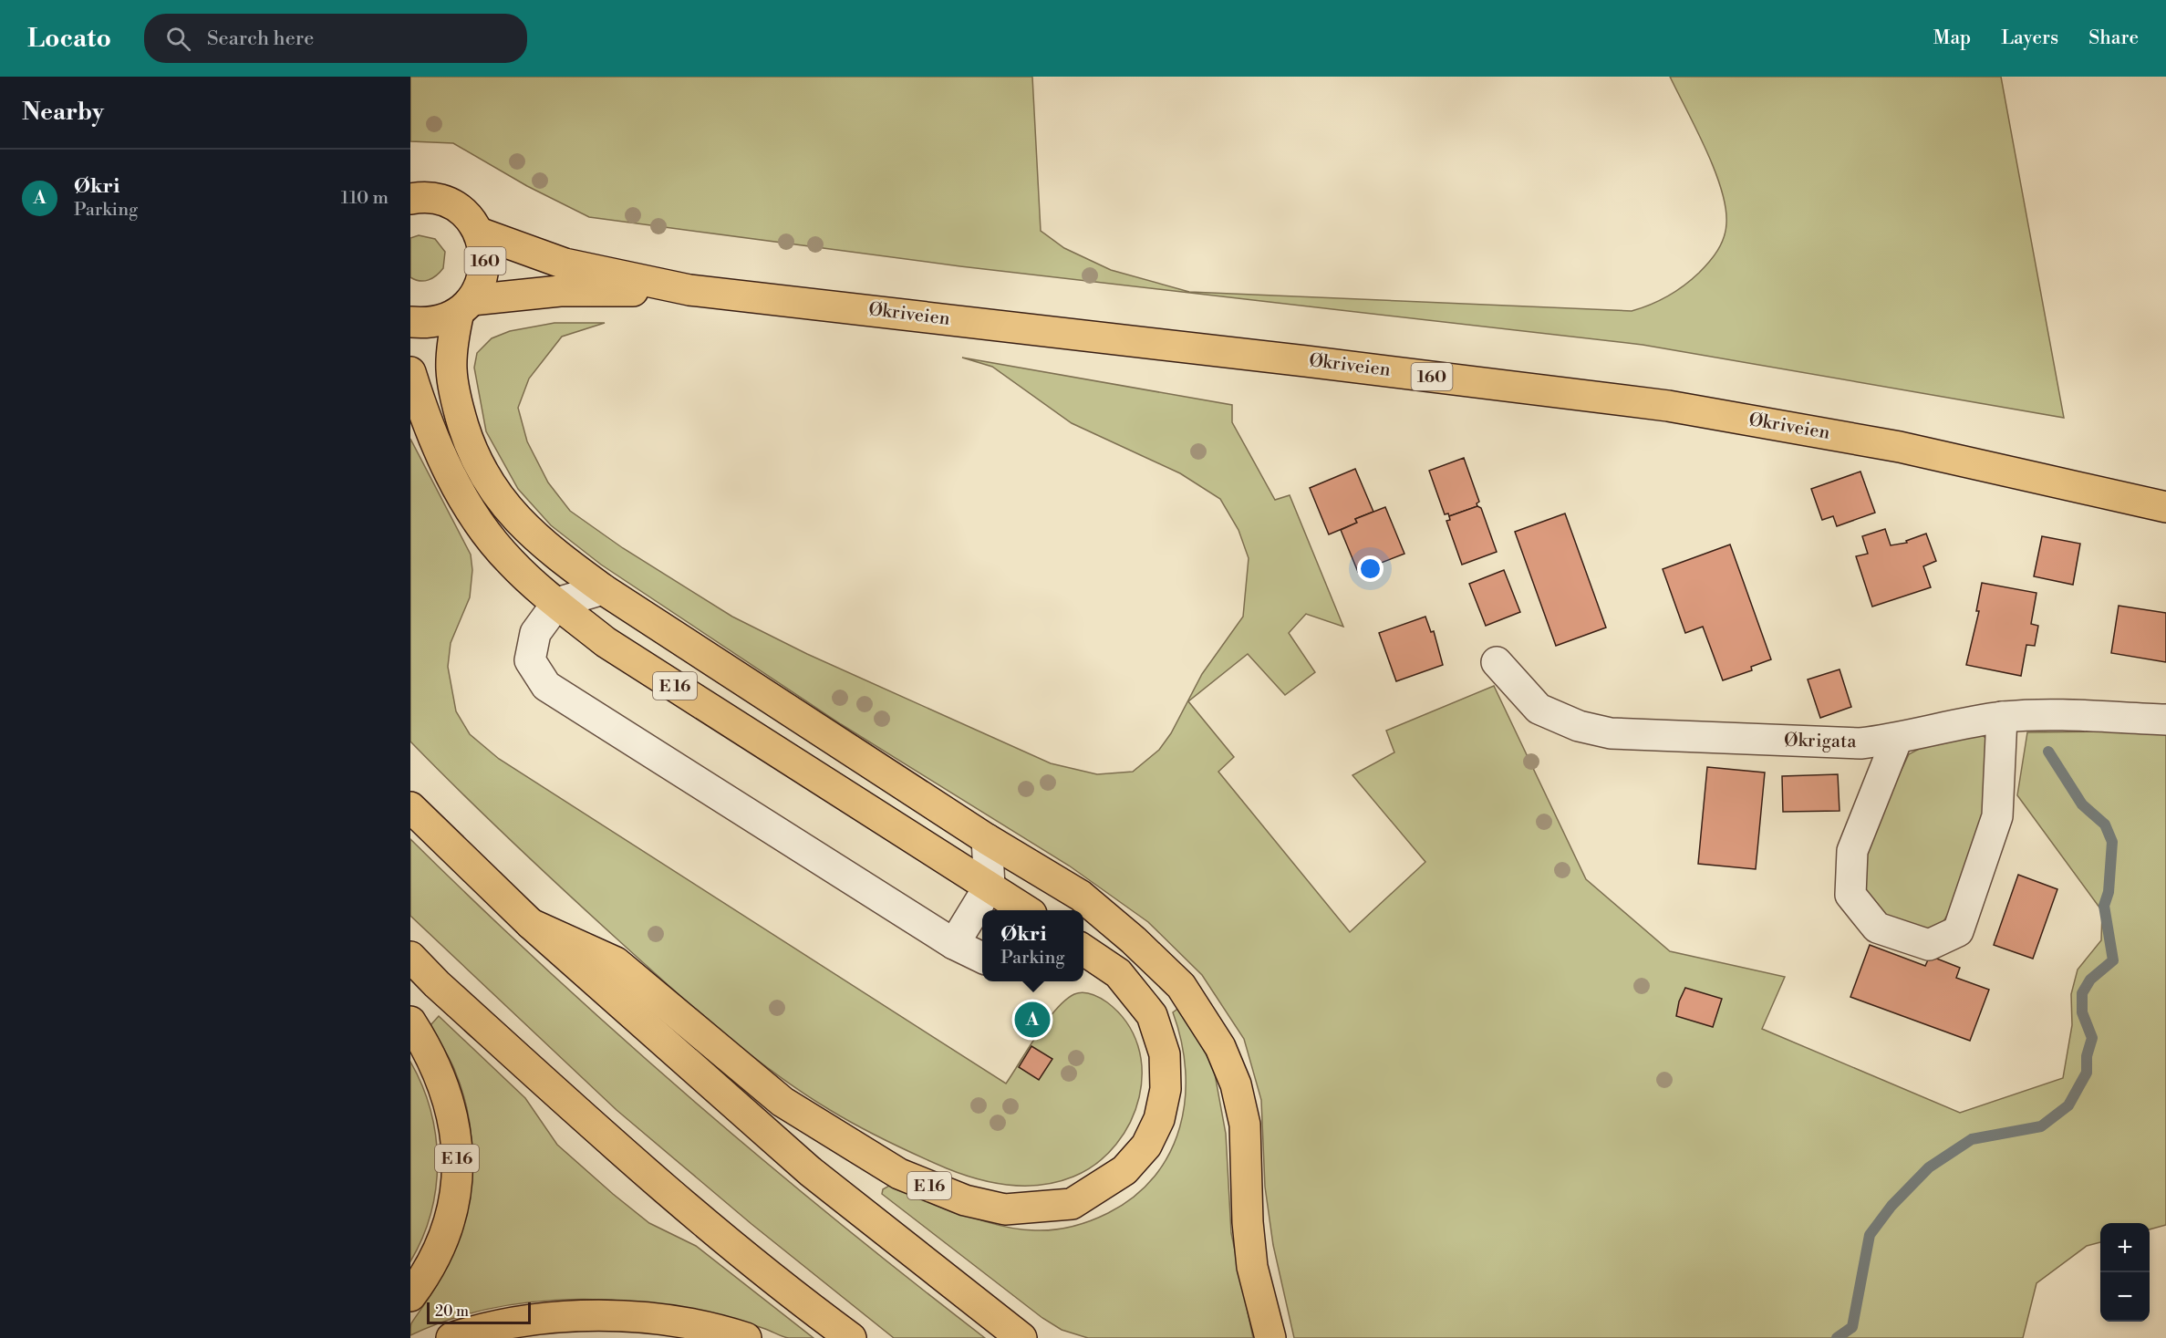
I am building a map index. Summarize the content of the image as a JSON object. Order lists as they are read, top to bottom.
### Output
{
  "streets": {
    "main road": ["160", "Økriveien", "E 16"],
    "street": ["Økrigata"]
  },
  "crossings": [
    ["160", "Økriveien"],
    ["160", "E 16"],
    ["Økriveien", "E 16"]
  ],
  "scale_bar": "20 m",
  "page": {
    "header": "Locato",
    "search": "Search here",
    "nav": ["Map", "Layers", "Share"],
    "heading": "Nearby",
    "list": [
      {
        "mark": "A",
        "name": "Økri",
        "note": "Parking",
        "value": "110 m"
      }
    ],
    "popup": ["Økri", "Parking"],
    "pins": "A",
    "map_buttons": ["+", "−"],
    "scale": "20 m"
  }
}
